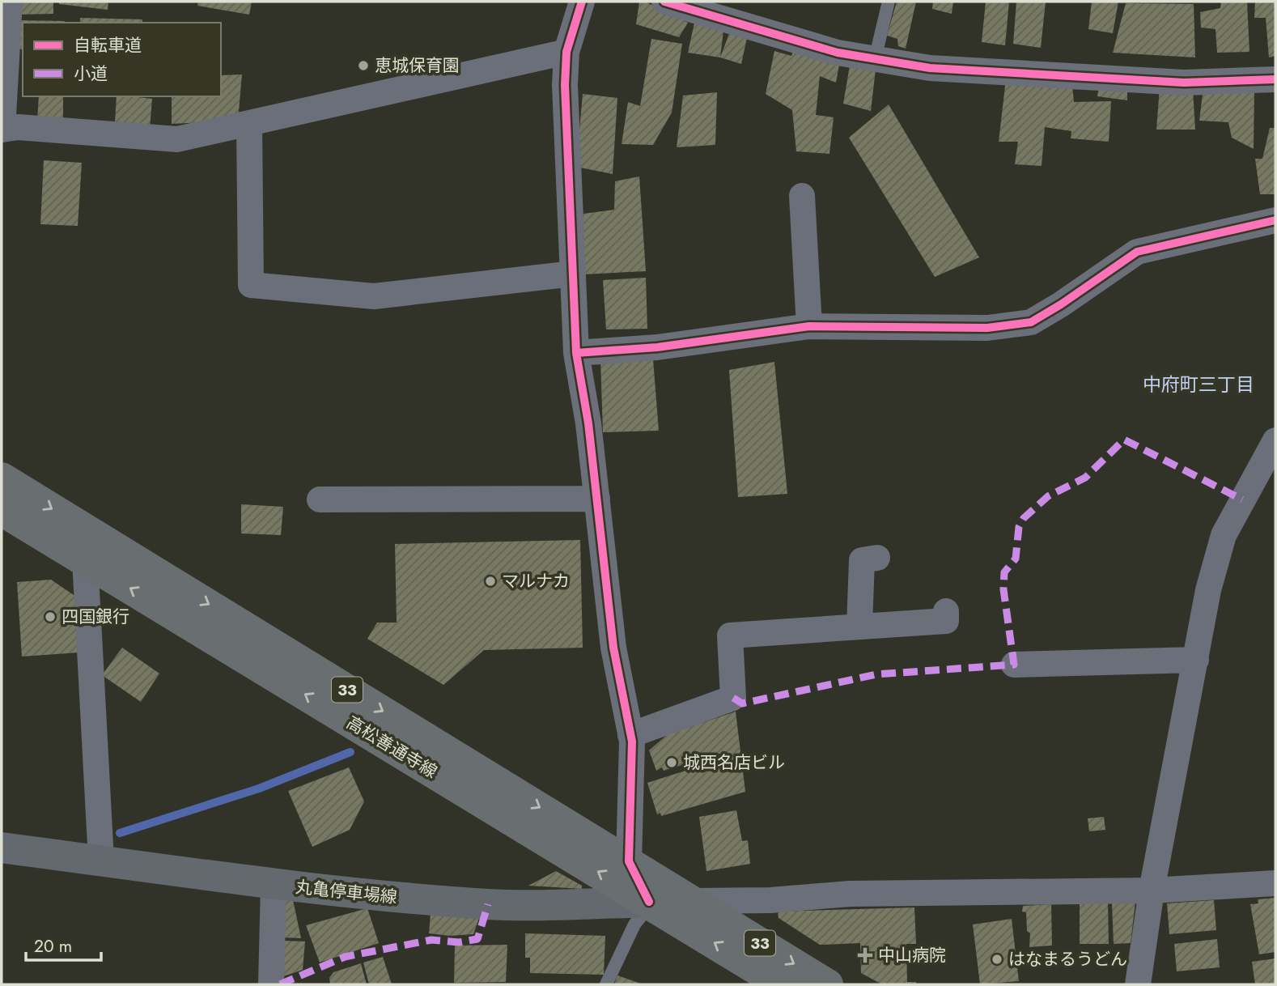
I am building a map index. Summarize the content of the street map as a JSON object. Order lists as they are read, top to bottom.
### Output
{
  "streets": {
    "main road": ["33", "高松善通寺線", "丸亀停車場線"]
  },
  "crossings": [
    ["33", "高松善通寺線"],
    ["33", "丸亀停車場線"],
    ["高松善通寺線", "丸亀停車場線"]
  ],
  "districts": ["中府町三丁目"],
  "places": {
    "other": [
      "恵城保育園",
      "マルナカ",
      "四国銀行",
      "城西名店ビル",
      "はなまるうどん"
    ],
    "health": ["中山病院"]
  },
  "legend": ["自転車道", "小道"],
  "scale_bar": "20 m"
}
